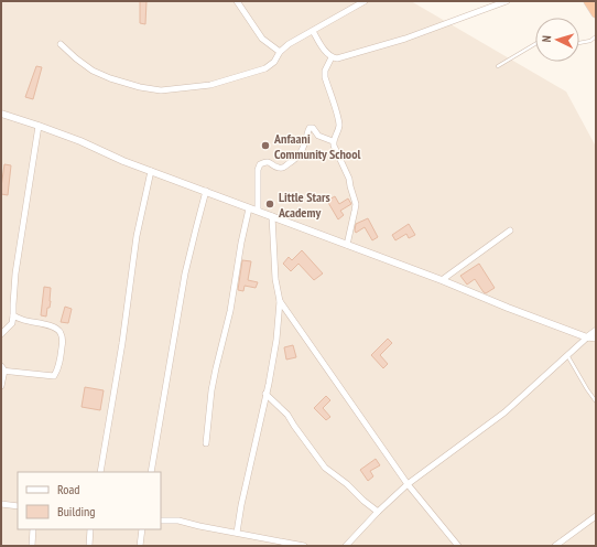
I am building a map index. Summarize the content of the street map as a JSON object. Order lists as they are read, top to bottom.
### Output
{
  "places": ["Anfaani Community School", "Little Stars Academy"],
  "legend": ["Road", "Building"],
  "north": "left"
}
